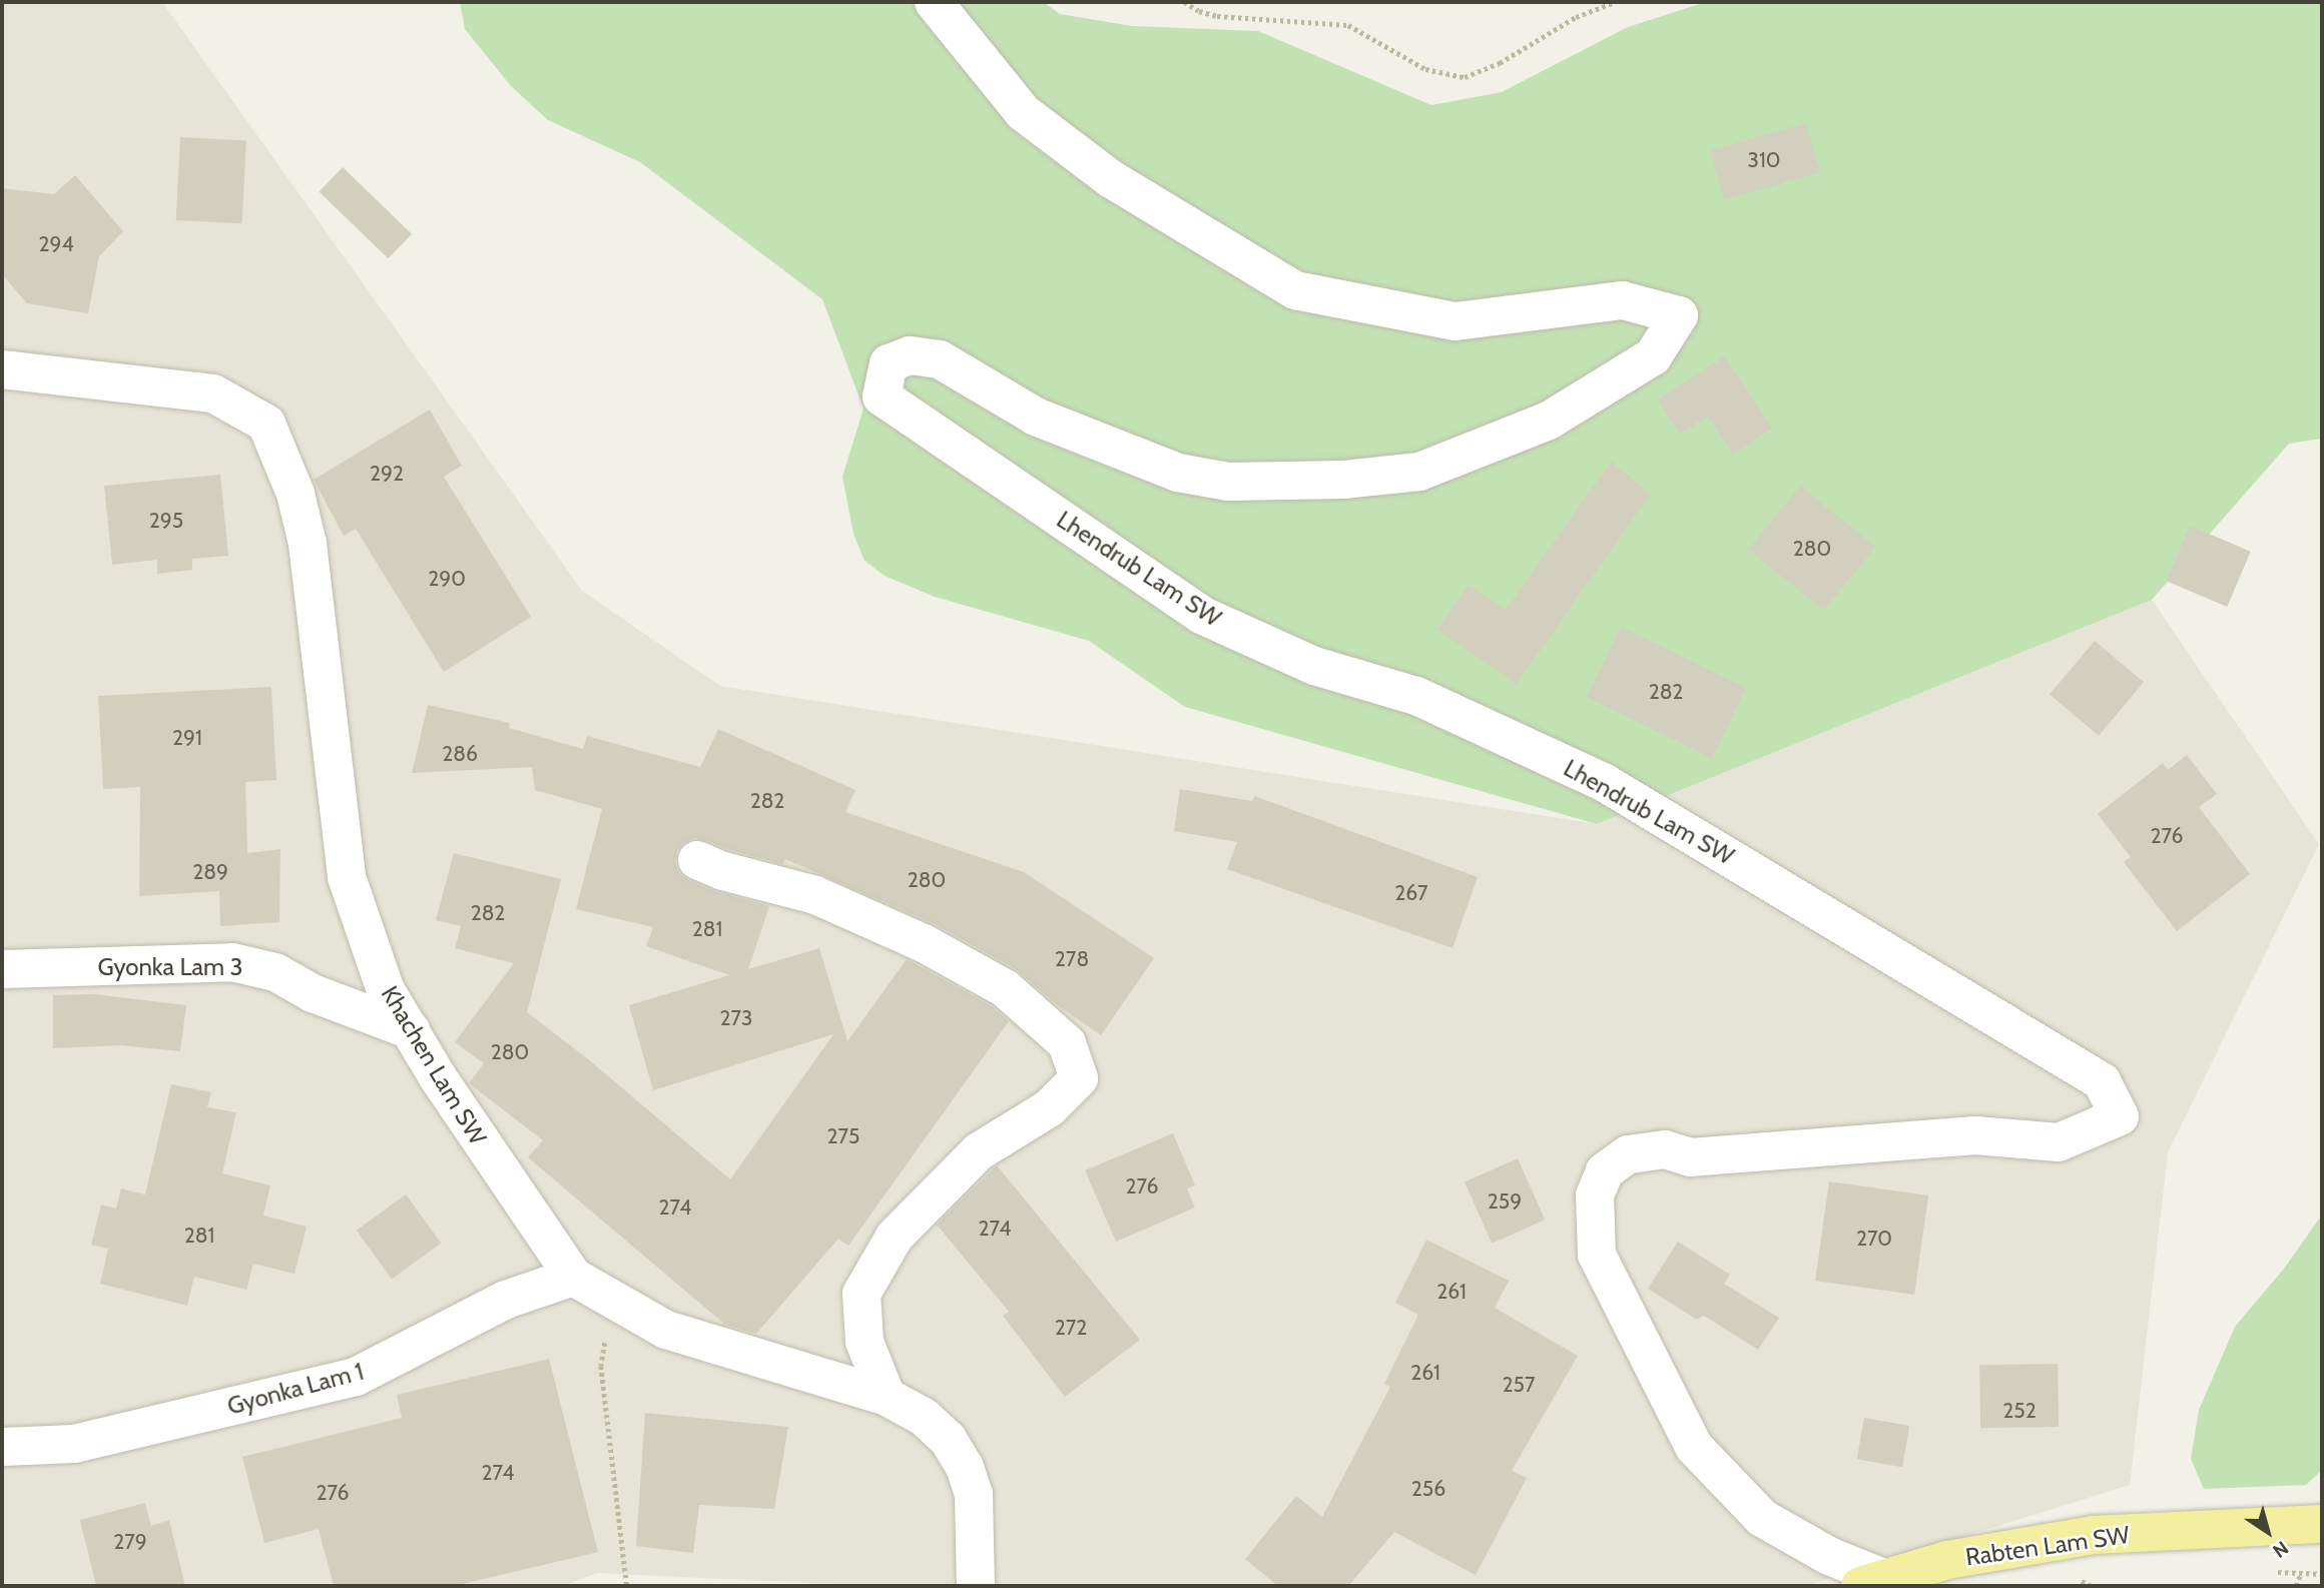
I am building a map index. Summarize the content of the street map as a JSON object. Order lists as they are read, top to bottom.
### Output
{
  "streets": {
    "main road": ["Rabten Lam SW"],
    "street": [
      "Lhendrub Lam SW",
      "Gyonka Lam 3",
      "Khachen Lam SW",
      "Gyonka Lam 1"
    ]
  },
  "crossings": [
    ["Lhendrub Lam SW", "Rabten Lam SW"],
    ["Gyonka Lam 3", "Khachen Lam SW"],
    ["Khachen Lam SW", "Gyonka Lam 1"]
  ],
  "house_numbers": [
    "310",
    "294",
    "292",
    "295",
    "280",
    "290",
    "282",
    "291",
    "286",
    "282",
    "276",
    "289",
    "280",
    "267",
    "282",
    "281",
    "278",
    "273",
    "280",
    "275",
    "276",
    "259",
    "274",
    "274",
    "281",
    "270",
    "261",
    "272",
    "261",
    "257",
    "252",
    "274",
    "256",
    "276",
    "279"
  ],
  "north": "bottom right"
}
